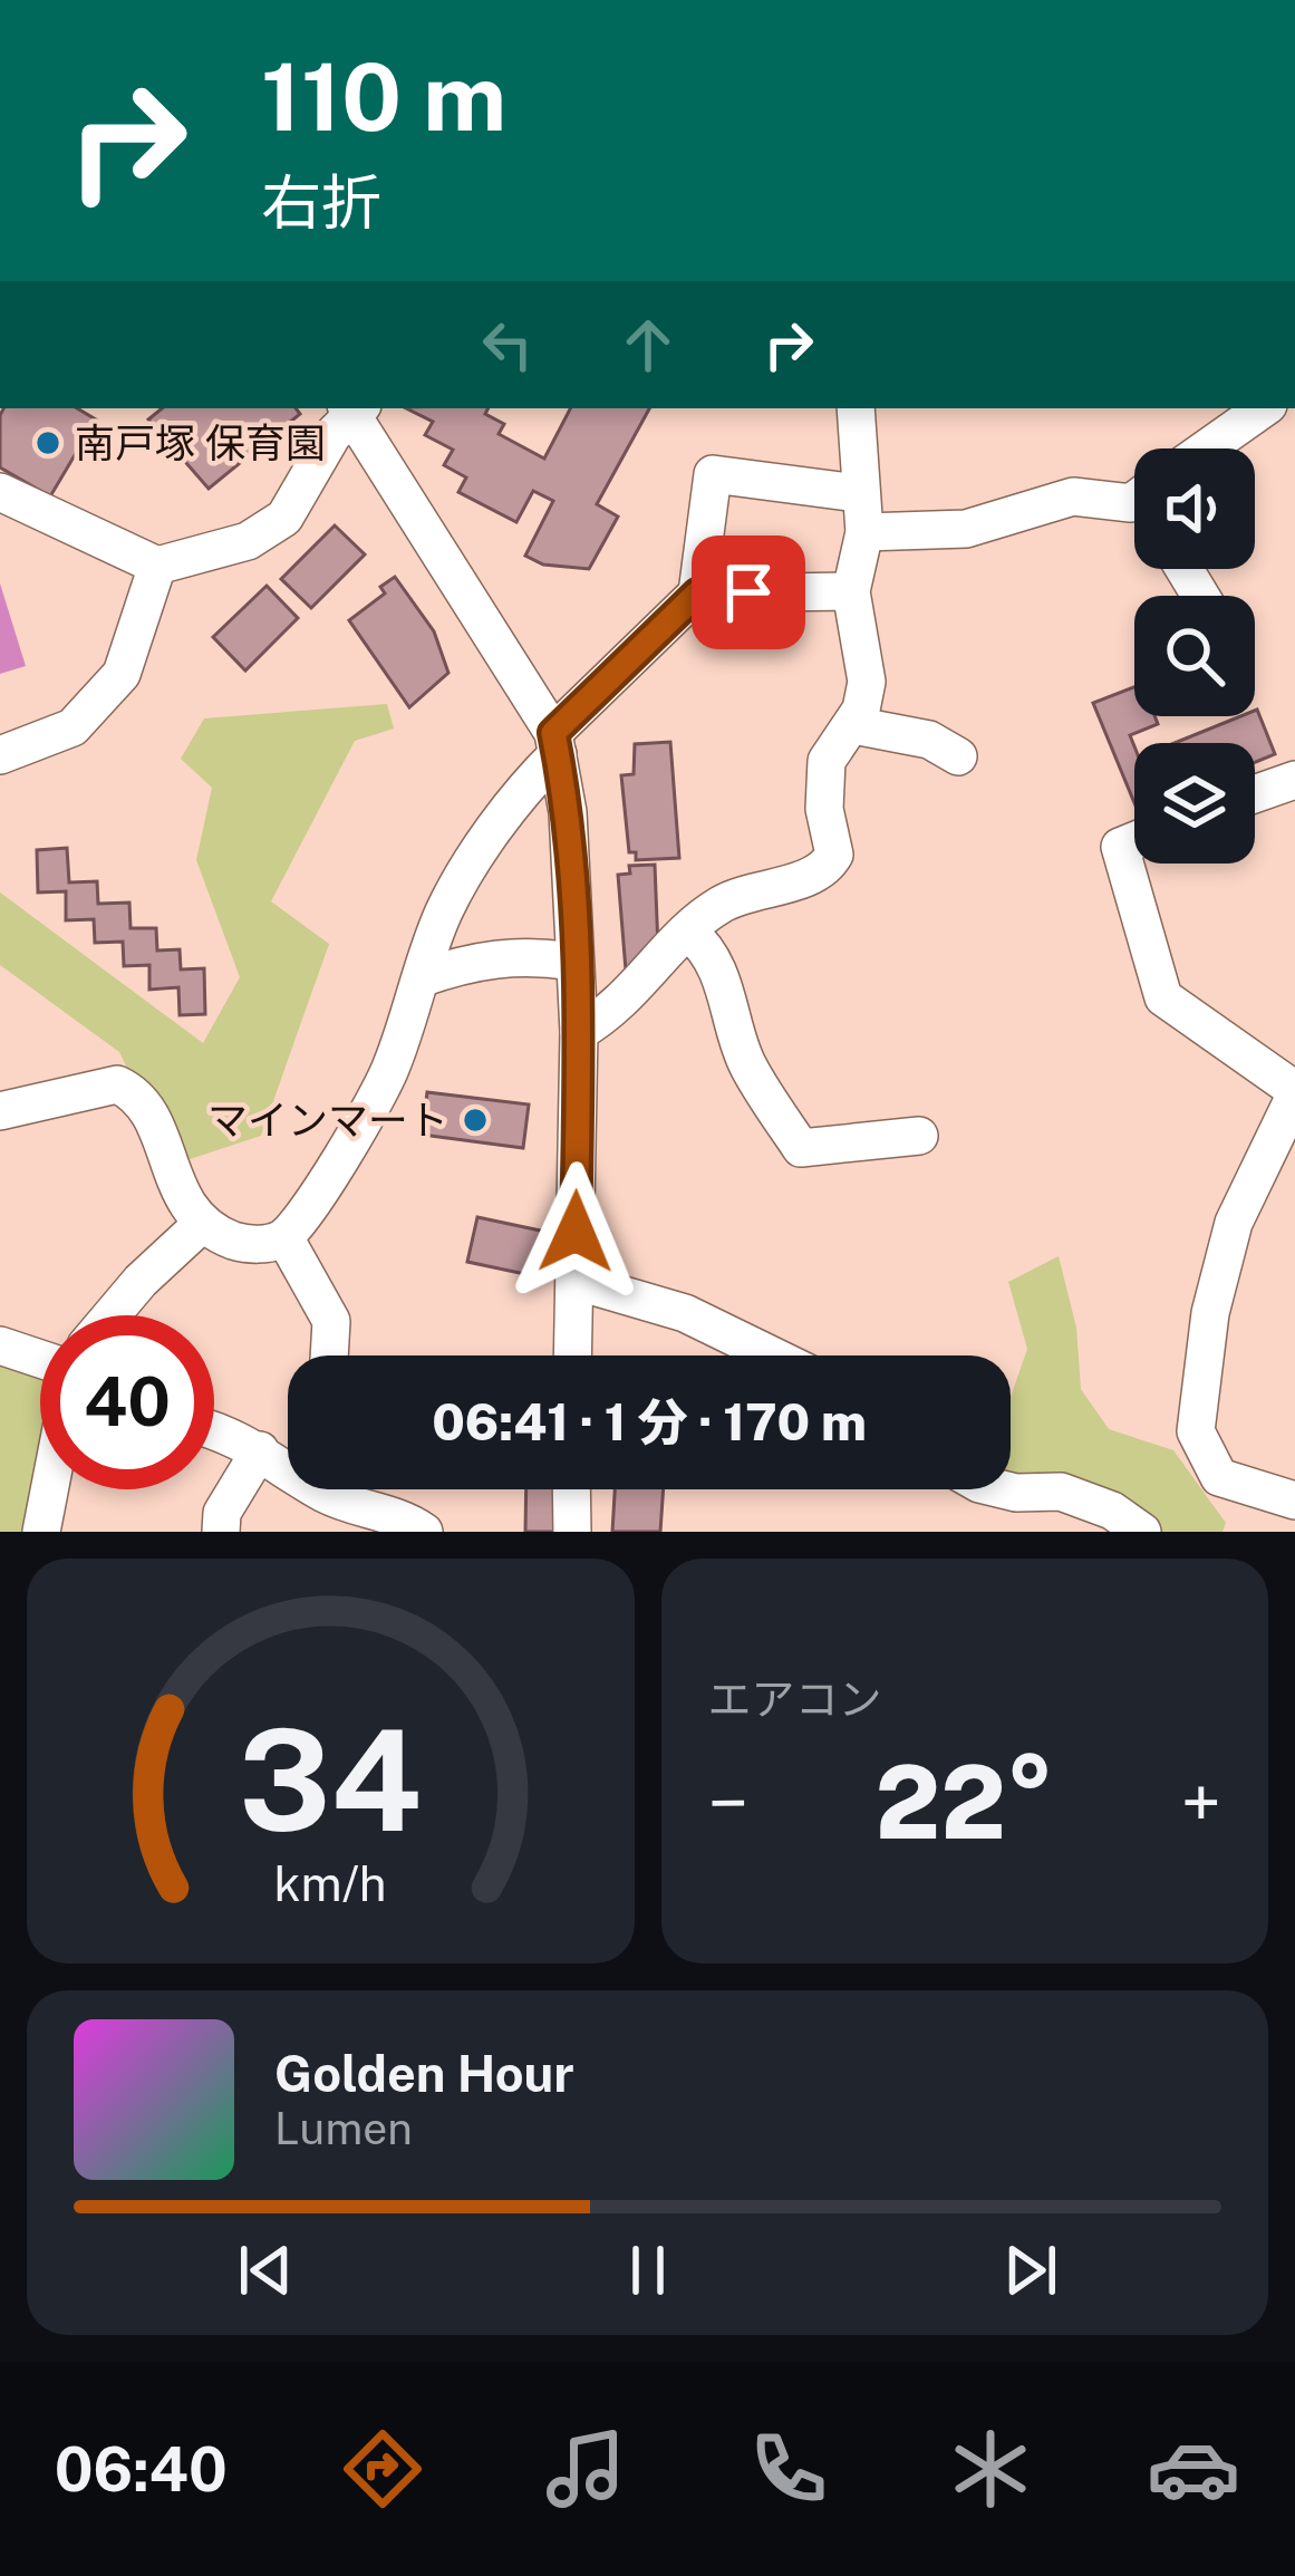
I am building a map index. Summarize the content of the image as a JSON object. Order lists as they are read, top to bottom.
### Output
{
  "places": ["南戸塚 保育園", "マインマート"],
  "page": {
    "turn": ["110 m", "右折"],
    "limit": "40",
    "trip": "06:41 · 1 分 · 170 m",
    "tile": "エアコン",
    "heat": ["−", "22°", "+"],
    "song": ["Golden Hour", "Lumen"],
    "tabs": "06:40",
    "gauge": ["34", "km/h"]
  }
}
